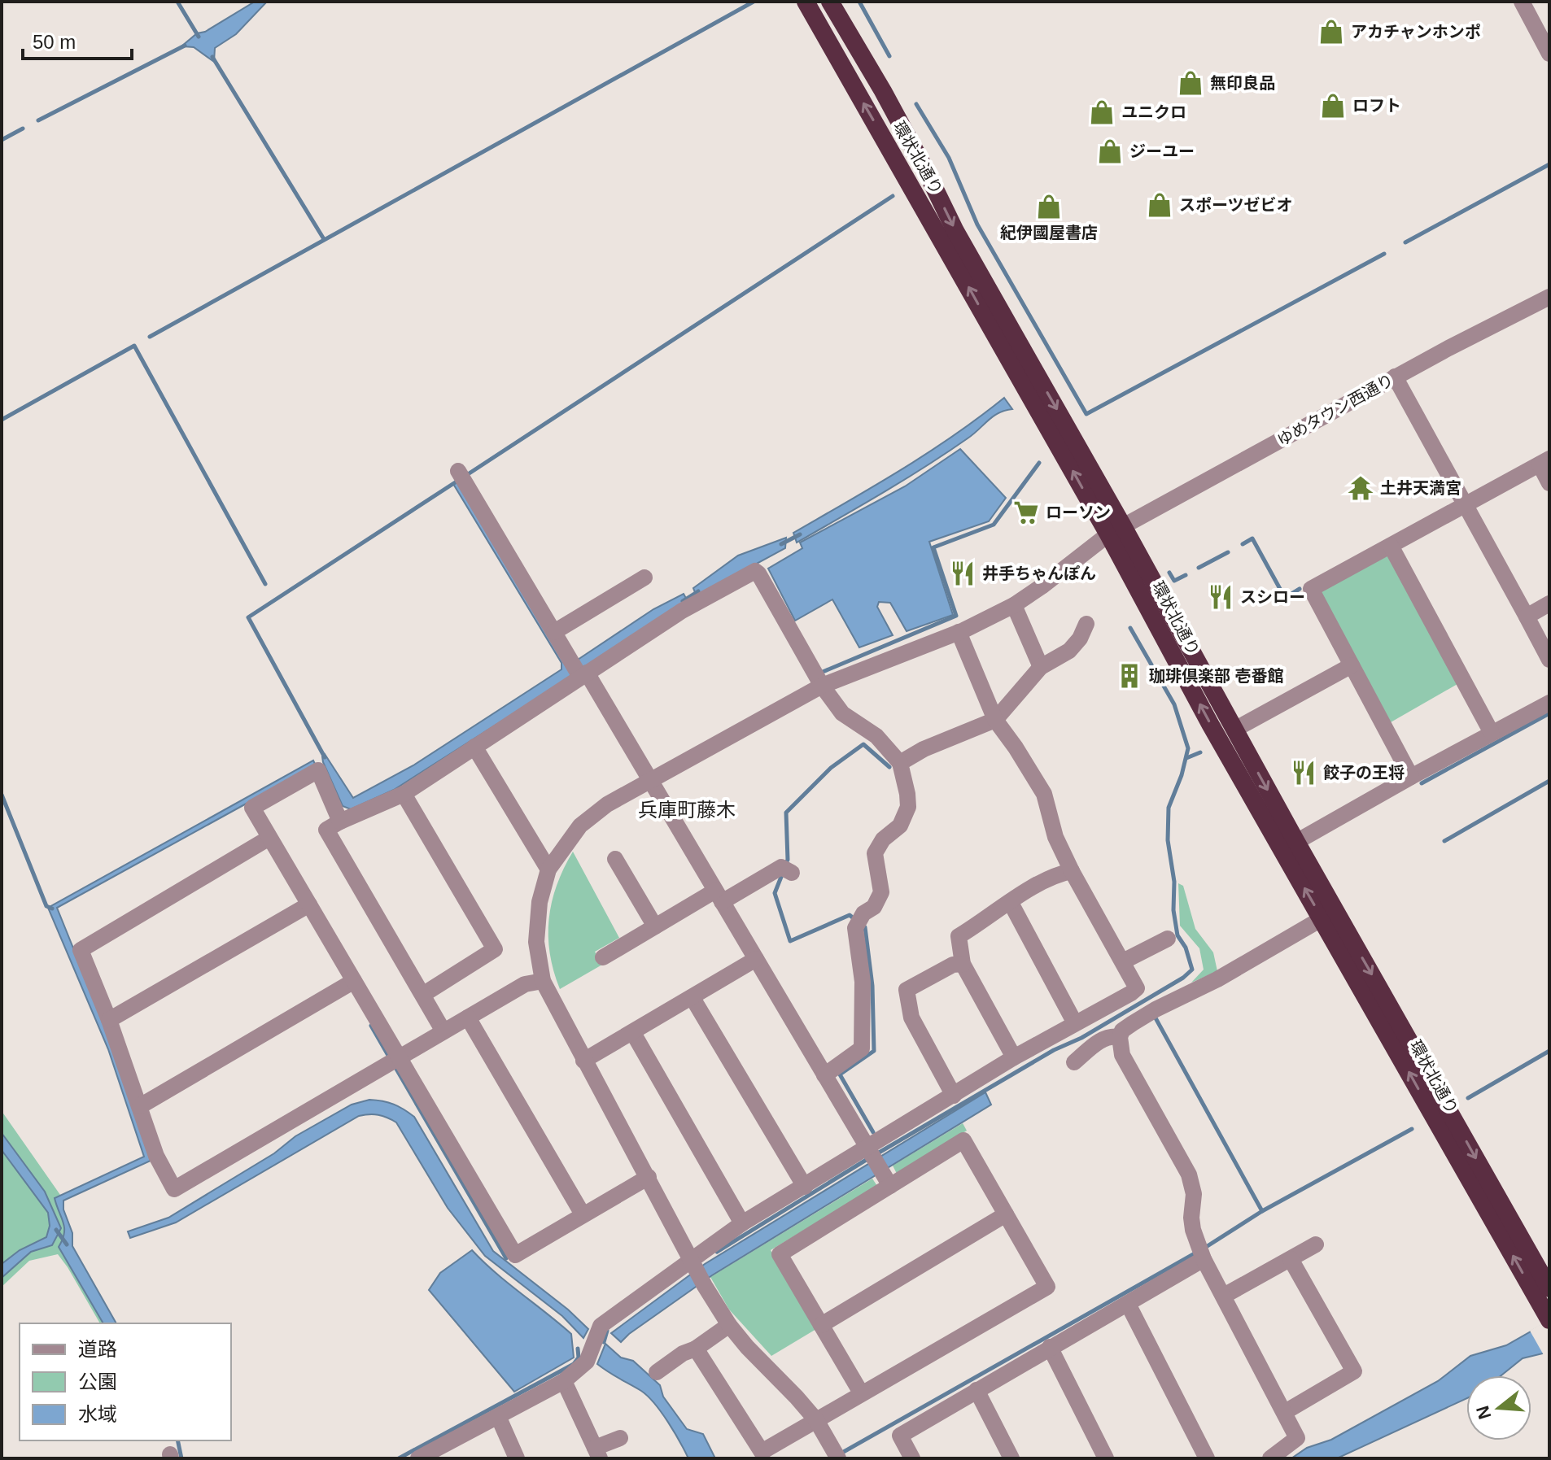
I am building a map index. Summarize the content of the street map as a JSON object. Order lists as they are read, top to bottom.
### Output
{
  "streets": {
    "highway": ["環状北通り"],
    "street": ["ゆめタウン西通り"]
  },
  "crossings": [
    ["環状北通り", "ゆめタウン西通り"]
  ],
  "districts": ["兵庫町藤木"],
  "places": {
    "shop": [
      "アカチャンホンポ",
      "無印良品",
      "ロフト",
      "ユニクロ",
      "ジーユー",
      "スポーツゼビオ",
      "紀伊國屋書店"
    ],
    "temple": ["土井天満宮"],
    "supermarket": ["ローソン"],
    "restaurant": ["井手ちゃんぽん", "スシロー", "餃子の王将"],
    "building": ["珈琲倶楽部 壱番館"]
  },
  "legend": ["道路", "公園", "水域"],
  "scale_bar": "50 m",
  "north": "left"
}
